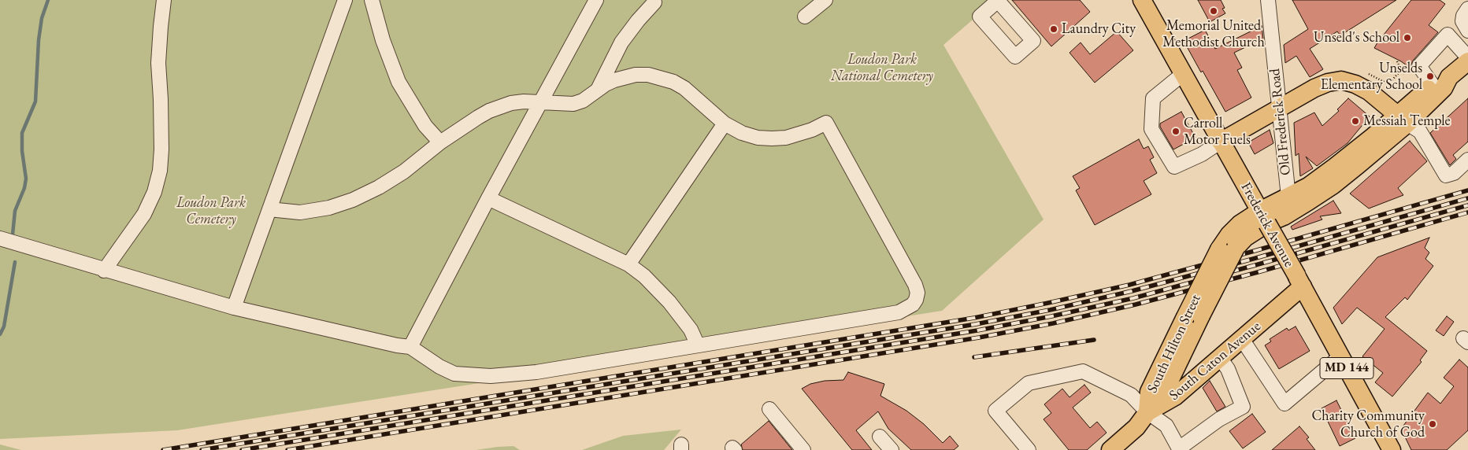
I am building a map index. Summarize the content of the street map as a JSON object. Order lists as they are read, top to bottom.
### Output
{
  "streets": {
    "main road": [
      "Frederick Avenue",
      "South Hilton Street",
      "South Caton Avenue",
      "MD 144"
    ],
    "street": ["Old Frederick Road"]
  },
  "crossings": [
    ["Old Frederick Road", "South Hilton Street"],
    ["Frederick Avenue", "South Hilton Street"],
    ["Frederick Avenue", "South Caton Avenue"],
    ["South Hilton Street", "South Caton Avenue"]
  ],
  "parks": ["Loudon Park National Cemetery", "Loudon Park Cemetery"],
  "places": [
    "Memorial United Methodist Church",
    "Laundry City",
    "Unseld's School",
    "Unselds Elementary School",
    "Messiah Temple",
    "Carroll Motor Fuels",
    "Charity Community Church of God"
  ]
}
